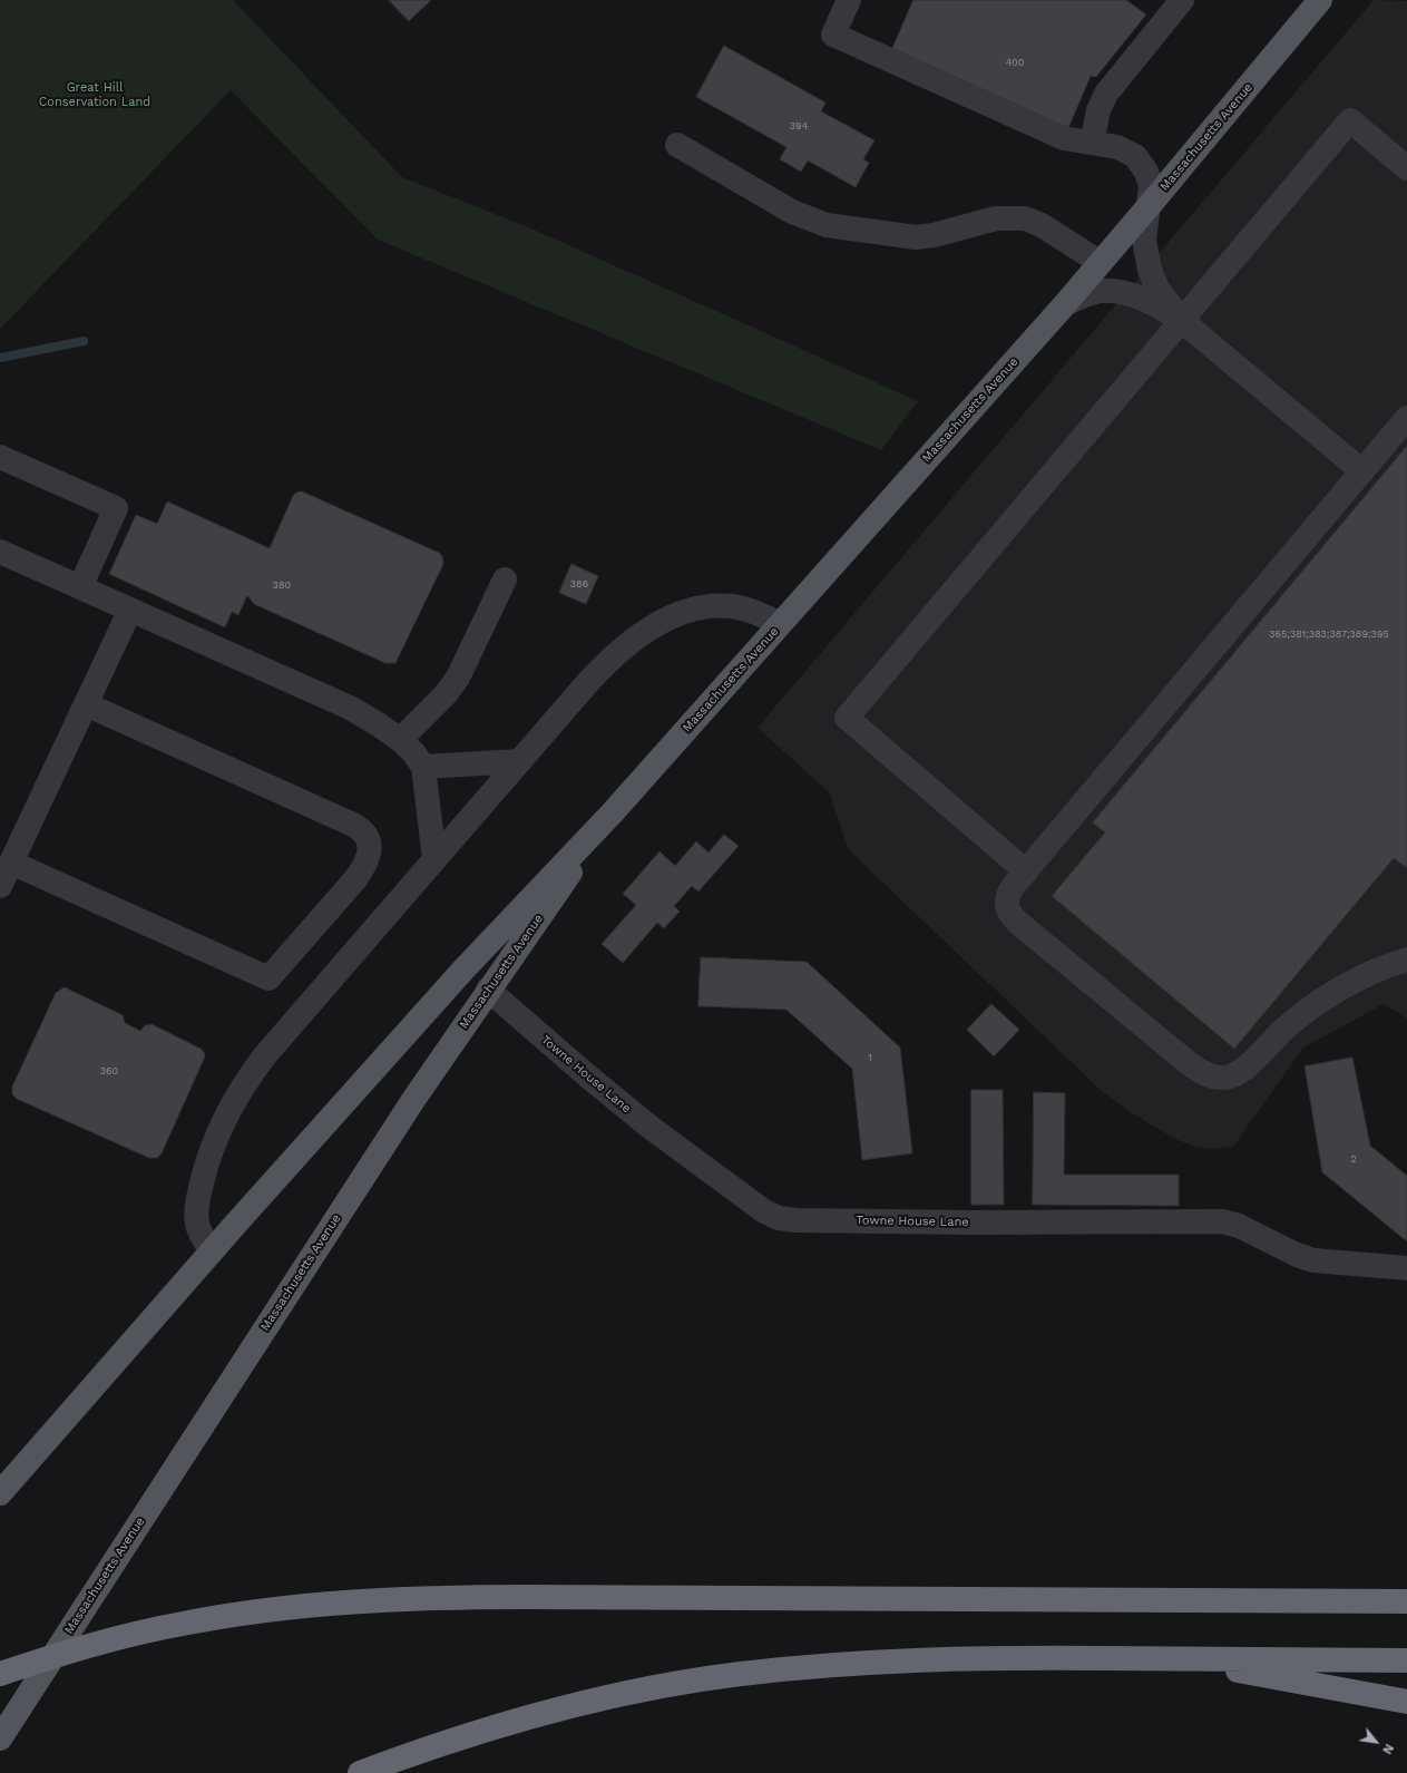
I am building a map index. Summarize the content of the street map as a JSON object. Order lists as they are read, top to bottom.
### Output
{
  "streets": {
    "main road": ["Massachusetts Avenue"],
    "street": ["Towne House Lane"]
  },
  "crossings": [
    ["Massachusetts Avenue", "Towne House Lane"]
  ],
  "parks": ["Great Hill Conservation Land"],
  "house_numbers": [
    "400",
    "394",
    "386",
    "380",
    "365;381;383;387;389;395",
    "1",
    "360",
    "2"
  ],
  "north": "bottom right"
}
